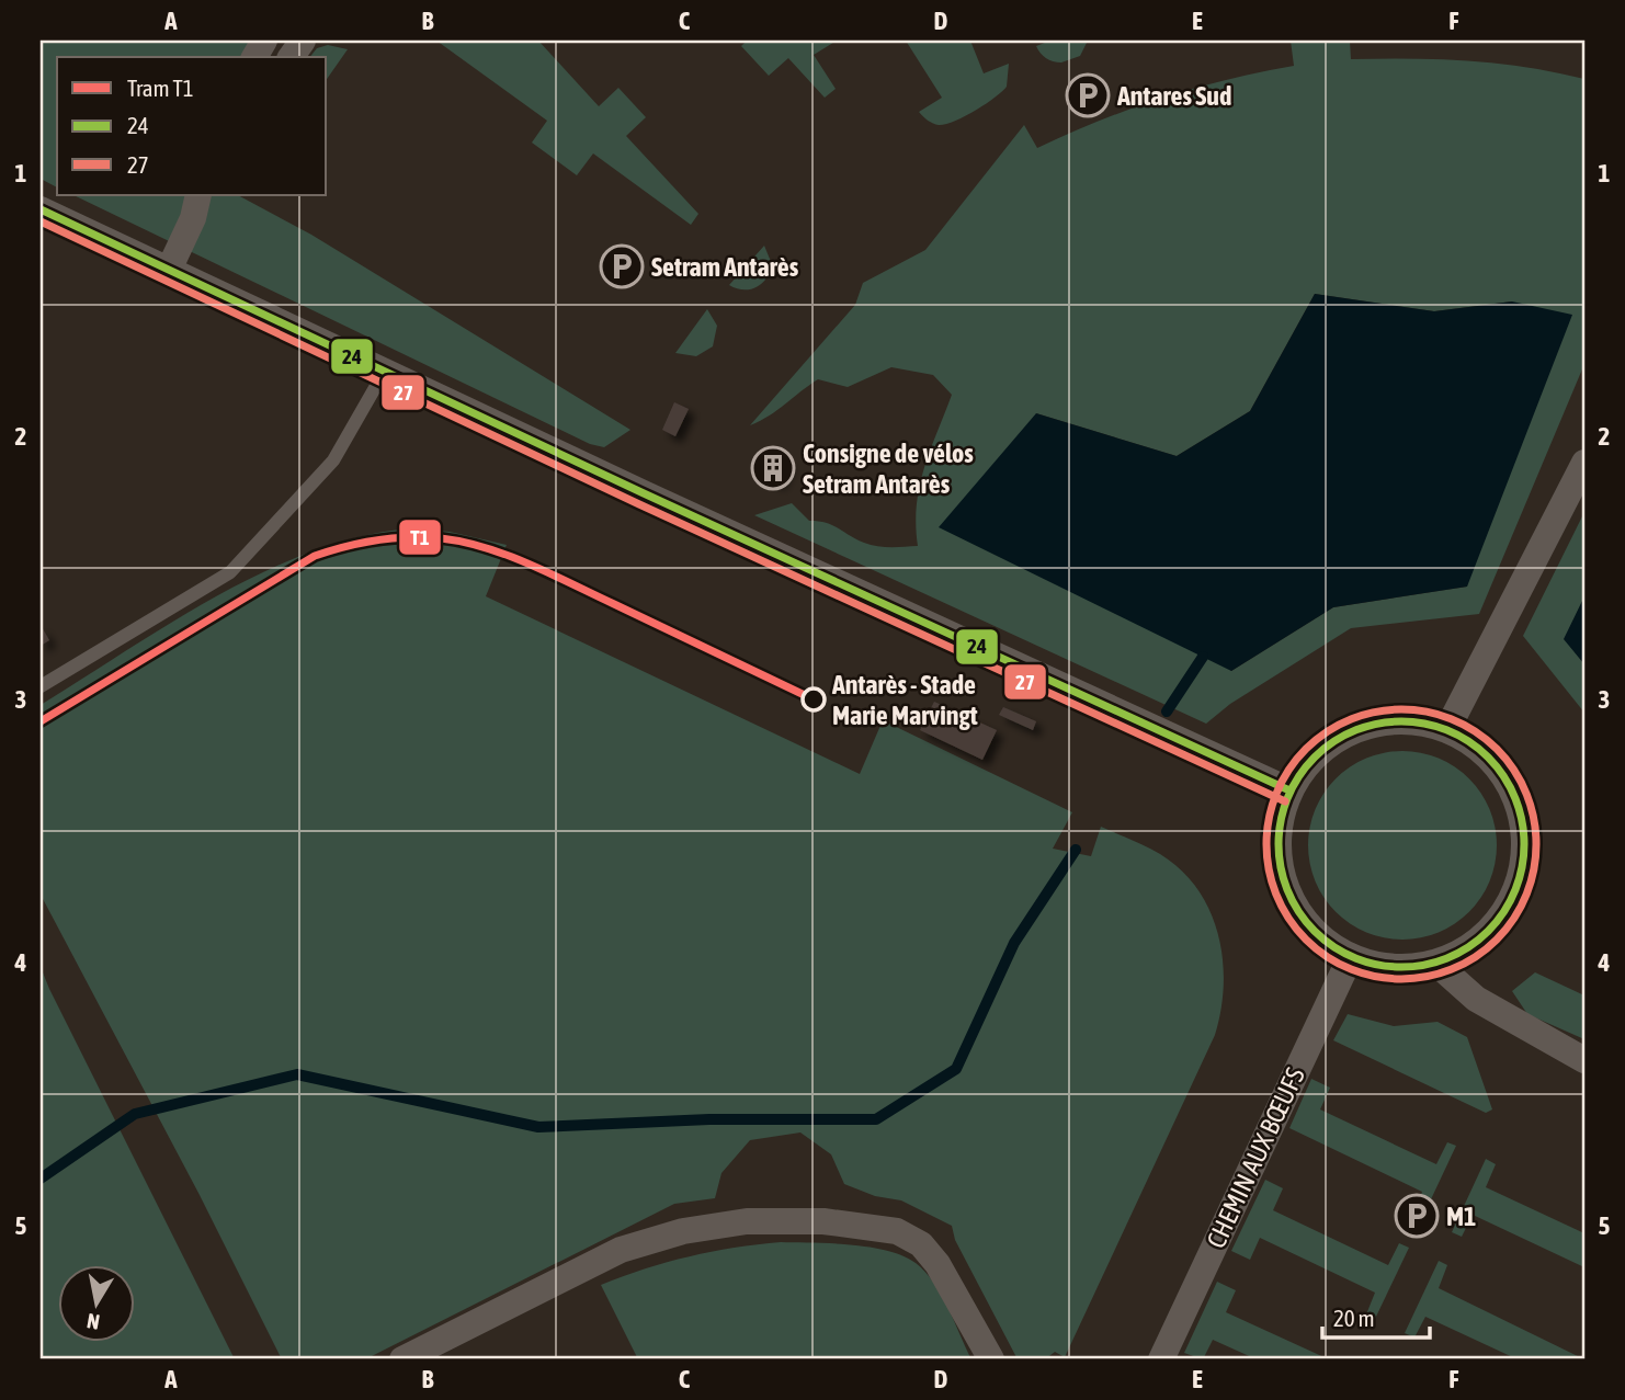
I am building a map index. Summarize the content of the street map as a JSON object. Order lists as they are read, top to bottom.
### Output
{
  "streets": {
    "street": ["CHEMIN AUX BŒUFS"]
  },
  "places": {
    "parking": ["Antares Sud", "Setram Antarès", "M1"],
    "building": ["Consigne de vélos Setram Antarès"],
    "other": ["Antarès - Stade Marie Marvingt"]
  },
  "lines": ["transit line 24", "transit line 27", "tram line T1"],
  "legend": ["Tram T1", "24", "27"],
  "scale_bar": "20 m",
  "north": "bottom",
  "grid": {
    "columns": [
      "A",
      "B",
      "C",
      "D",
      "E",
      "F"
    ],
    "rows": [
      "1",
      "2",
      "3",
      "4",
      "5"
    ]
  }
}
